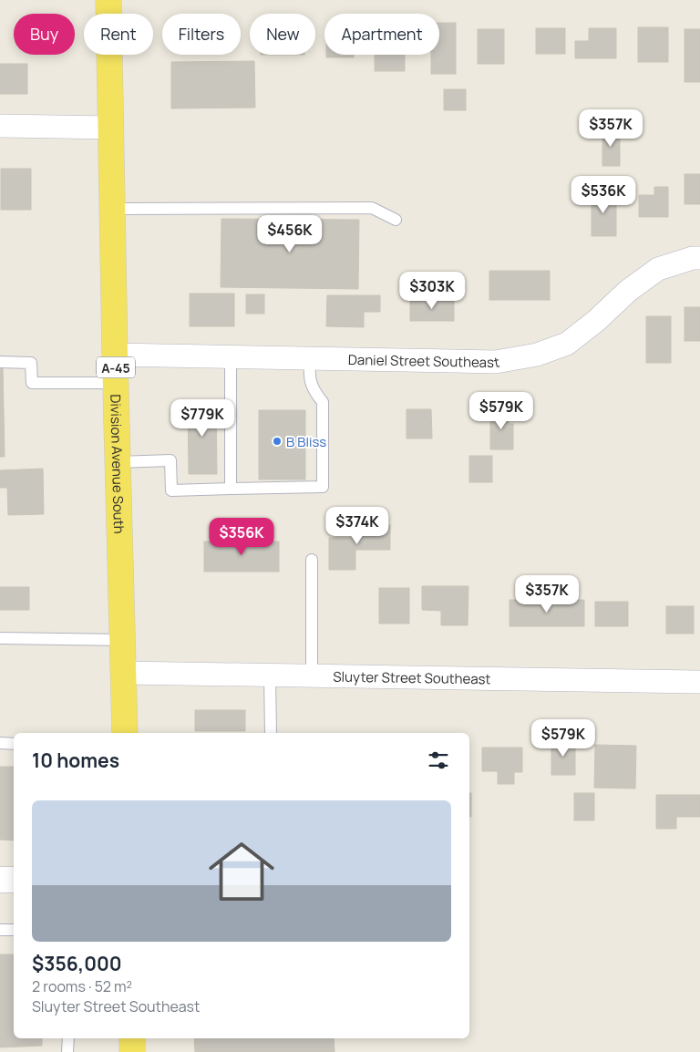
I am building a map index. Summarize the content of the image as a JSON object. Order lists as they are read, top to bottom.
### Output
{
  "streets": {
    "main road": ["A-45", "Division Avenue South"],
    "street": ["Daniel Street Southeast", "Sluyter Street Southeast"]
  },
  "crossings": [
    ["Daniel Street Southeast", "Division Avenue South"],
    ["Division Avenue South", "Sluyter Street Southeast"]
  ],
  "places": ["B Bliss"],
  "page": {
    "chip": [
      "Buy",
      "Rent",
      "Filters",
      "New",
      "Apartment"
    ],
    "price": [
      "$357K",
      "$536K",
      "$456K",
      "$303K",
      "$579K",
      "$779K",
      "$374K",
      "$356K",
      "$357K",
      "$579K"
    ],
    "heading": "10 homes",
    "list": [
      {
        "name": "$356,000",
        "note": "2 rooms · 52 m² · Sluyter Street Southeast"
      }
    ]
  }
}
